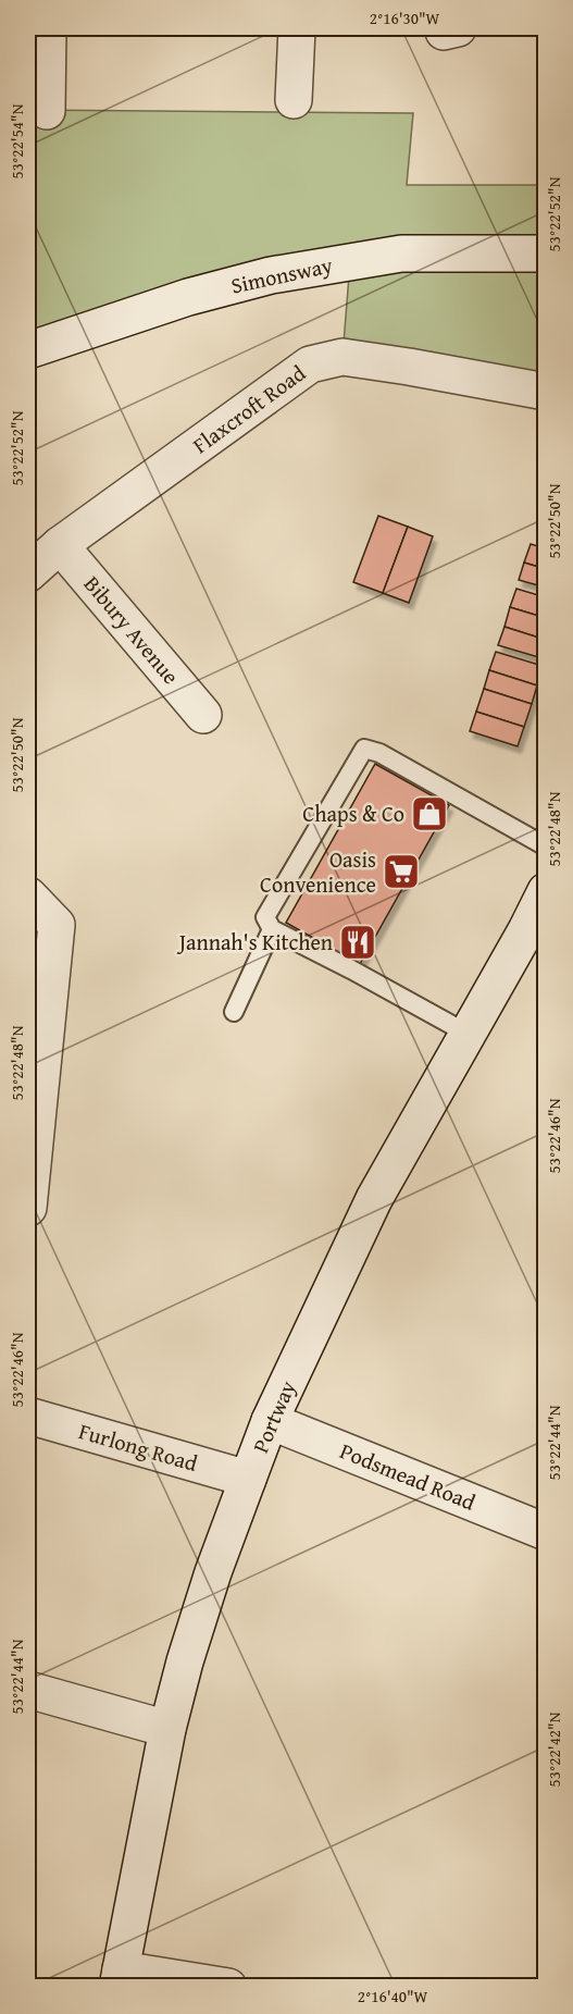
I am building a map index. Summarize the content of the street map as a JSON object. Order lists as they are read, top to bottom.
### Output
{
  "streets": {
    "street": [
      "Simonsway",
      "Flaxcroft Road",
      "Bibury Avenue",
      "Portway",
      "Furlong Road",
      "Podsmead Road"
    ]
  },
  "crossings": [
    ["Flaxcroft Road", "Bibury Avenue"],
    ["Portway", "Furlong Road"],
    ["Portway", "Podsmead Road"]
  ],
  "places": {
    "shop": ["Chaps & Co"],
    "supermarket": ["Oasis Convenience"],
    "restaurant": ["Jannah's Kitchen"]
  },
  "coordinates": [
    "2°16'30\"W",
    "53°22'54\"N",
    "53°22'52\"N",
    "53°22'50\"N",
    "53°22'48\"N",
    "53°22'46\"N",
    "53°22'44\"N",
    "53°22'42\"N",
    "2°16'40\"W"
  ]
}
